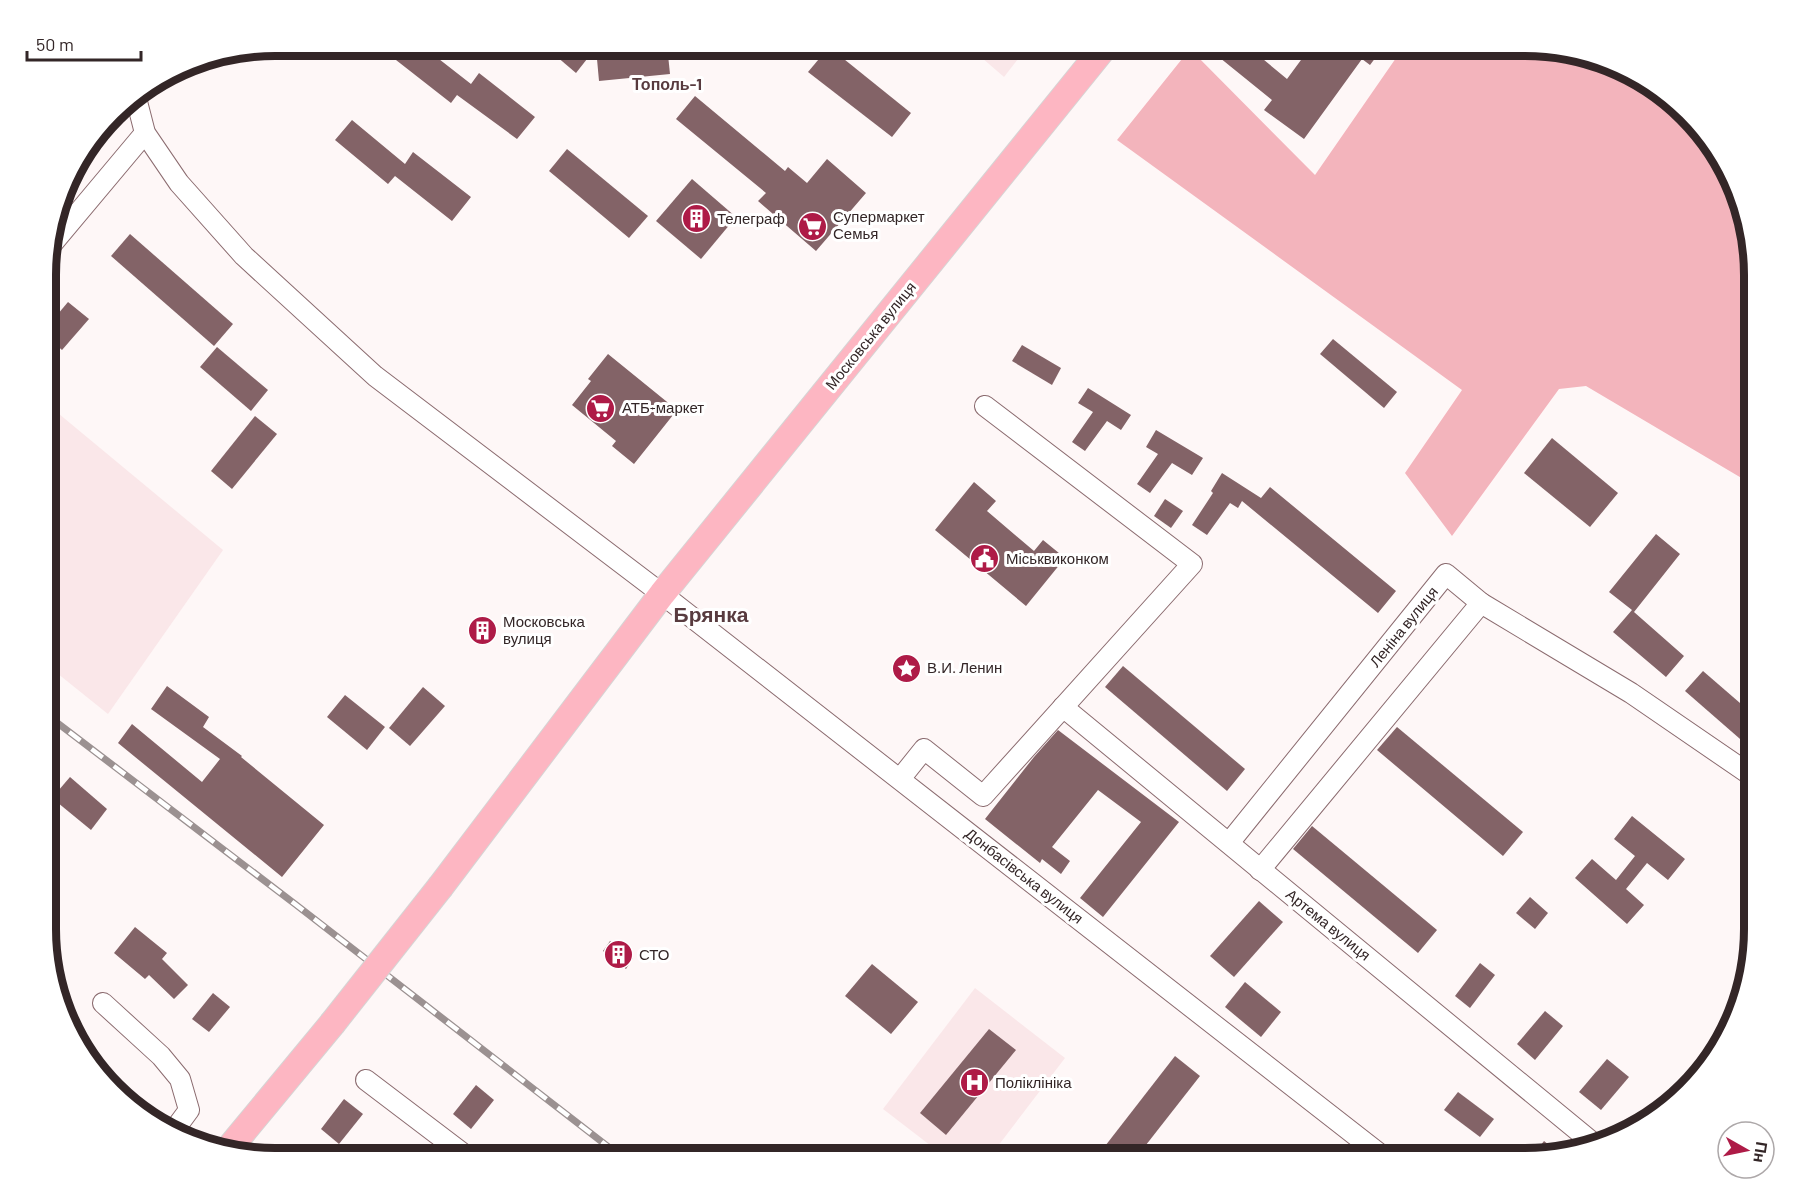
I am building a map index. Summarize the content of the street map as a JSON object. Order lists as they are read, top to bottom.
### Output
{
  "streets": {
    "main road": ["Московська вулиця"],
    "street": ["Леніна вулиця", "Донбасівська вулиця", "Артема вулиця"]
  },
  "crossings": [
    ["Московська вулиця", "Донбасівська вулиця"],
    ["Леніна вулиця", "Артема вулиця"]
  ],
  "districts": ["Тополь-1", "Брянка"],
  "places": {
    "building": ["Телеграф", "Московська вулиця", "СТО"],
    "supermarket": ["Супермаркет Семья", "АТБ-маркет"],
    "public building": ["Міськвиконком"],
    "place": ["В.И. Ленин"],
    "hospital": ["Поліклініка"]
  },
  "scale_bar": "50 m",
  "north": "right"
}
